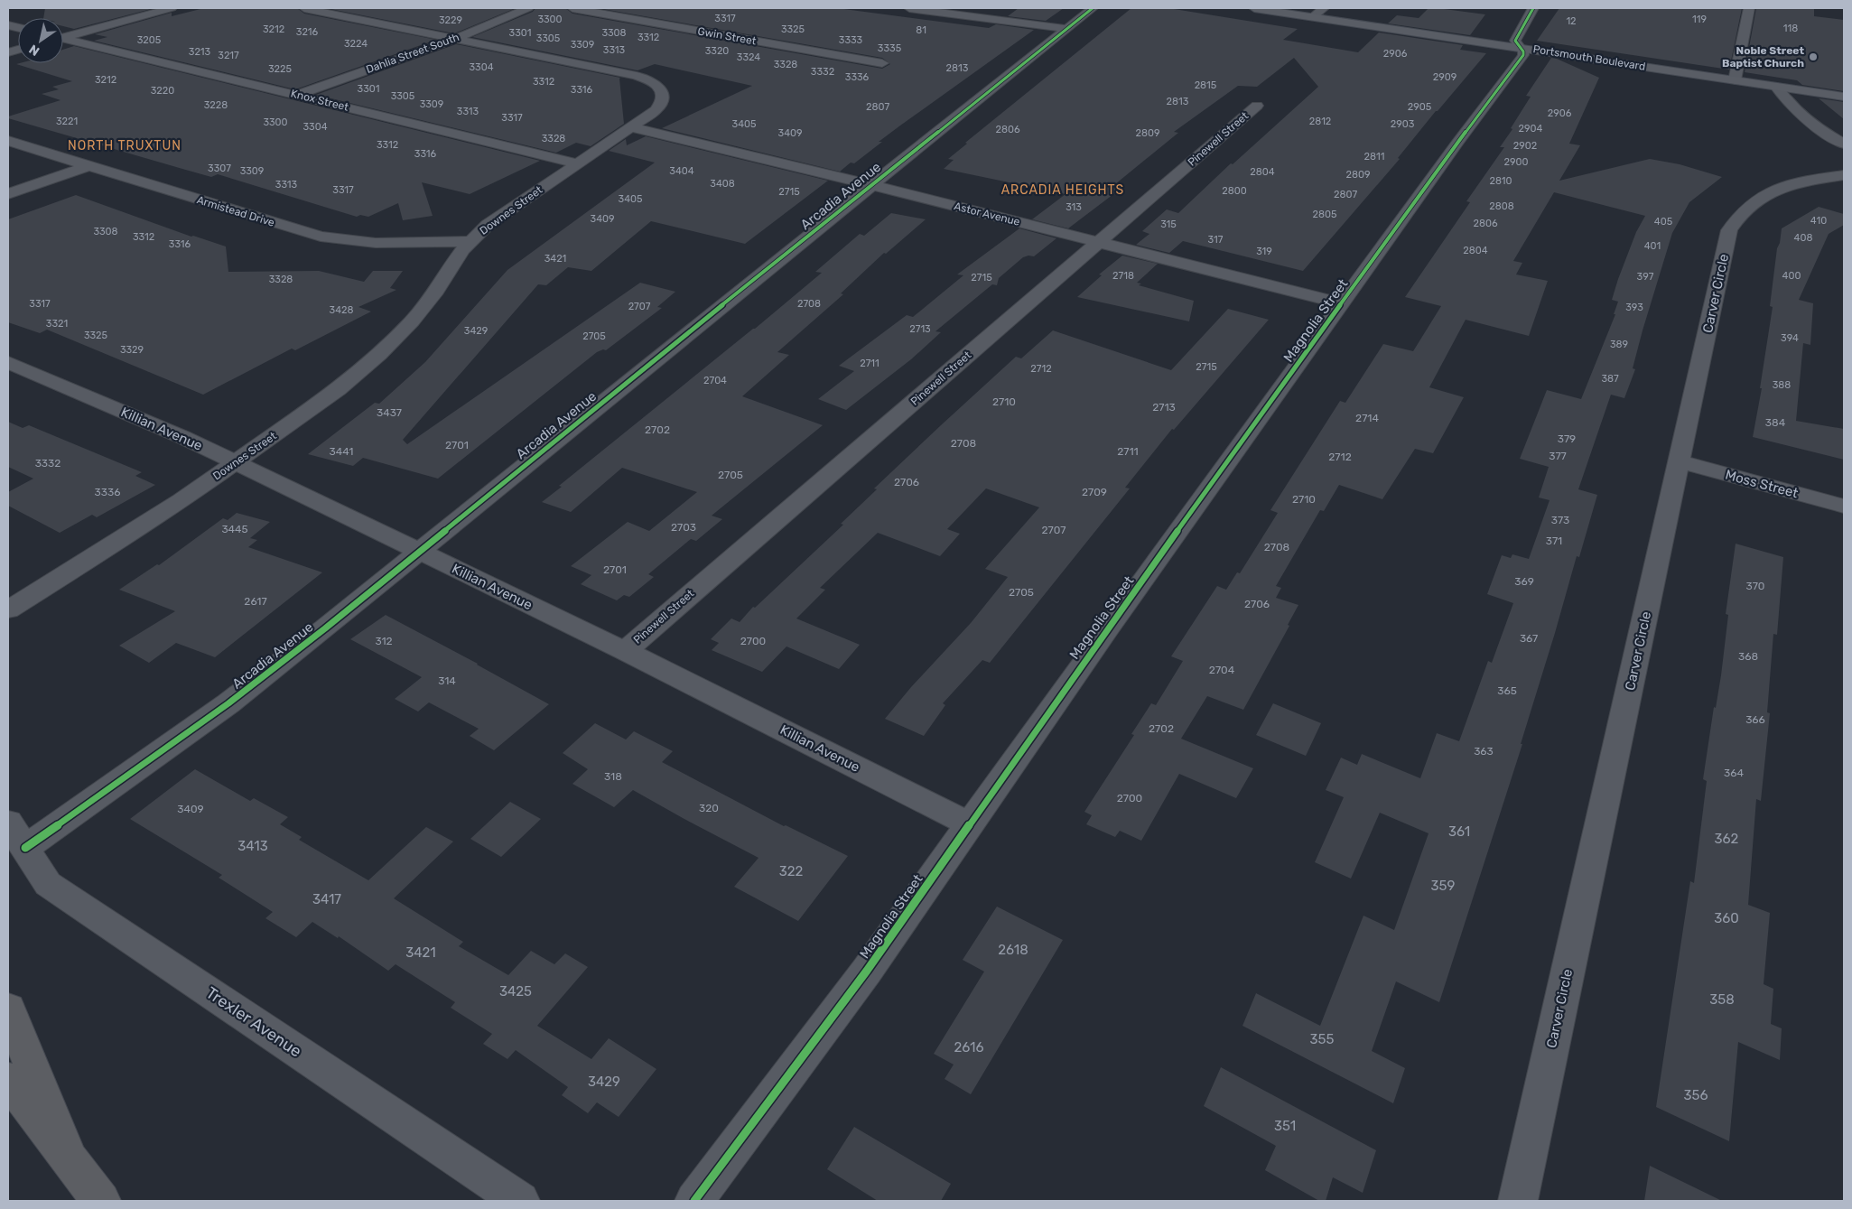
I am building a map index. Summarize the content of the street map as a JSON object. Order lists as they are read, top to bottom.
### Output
{
  "streets": {
    "main road": ["Portsmouth Boulevard"],
    "street": [
      "Gwin Street",
      "Dahlia Street South",
      "Knox Street",
      "Pinewell Street",
      "Arcadia Avenue",
      "Downes Street",
      "Armistead Drive",
      "Astor Avenue",
      "Carver Circle",
      "Magnolia Street",
      "Killian Avenue",
      "Moss Street",
      "Trexler Avenue"
    ]
  },
  "crossings": [
    ["Dahlia Street South", "Knox Street"],
    ["Dahlia Street South", "Downes Street"],
    ["Portsmouth Boulevard", "Magnolia Street"],
    ["Knox Street", "Downes Street"],
    ["Pinewell Street", "Astor Avenue"],
    ["Pinewell Street", "Killian Avenue"],
    ["Arcadia Avenue", "Astor Avenue"],
    ["Arcadia Avenue", "Killian Avenue"],
    ["Arcadia Avenue", "Trexler Avenue"],
    ["Downes Street", "Armistead Drive"],
    ["Downes Street", "Astor Avenue"],
    ["Downes Street", "Killian Avenue"],
    ["Astor Avenue", "Magnolia Street"],
    ["Carver Circle", "Moss Street"],
    ["Magnolia Street", "Killian Avenue"]
  ],
  "districts": ["NORTH TRUXTUN", "ARCADIA HEIGHTS"],
  "places": ["Noble Street Baptist Church"],
  "house_numbers": [
    "3317",
    "3300",
    "119",
    "3229",
    "12",
    "118",
    "3212",
    "3325",
    "81",
    "3216",
    "3301",
    "3308",
    "3312",
    "3305",
    "3205",
    "3333",
    "3224",
    "3309",
    "3335",
    "3313",
    "3320",
    "3213",
    "2906",
    "3217",
    "3324",
    "3328",
    "3304",
    "2813",
    "3225",
    "3332",
    "3336",
    "2909",
    "3212",
    "3312",
    "2815",
    "3301",
    "3316",
    "3220",
    "3305",
    "2813",
    "3309",
    "3228",
    "2807",
    "2905",
    "3313",
    "2906",
    "3317",
    "3221",
    "2812",
    "3300",
    "3405",
    "2903",
    "3304",
    "2904",
    "2806",
    "3409",
    "2809",
    "3328",
    "3312",
    "2902",
    "3316",
    "2811",
    "2900",
    "3307",
    "3309",
    "3404",
    "2804",
    "2809",
    "2810",
    "3408",
    "3313",
    "3317",
    "2800",
    "2715",
    "2807",
    "3405",
    "2808",
    "313",
    "2805",
    "3409",
    "410",
    "405",
    "2806",
    "315",
    "3308",
    "3312",
    "408",
    "317",
    "3316",
    "401",
    "2804",
    "319",
    "3421",
    "2718",
    "400",
    "397",
    "2715",
    "3328",
    "3317",
    "2708",
    "2707",
    "393",
    "3428",
    "3321",
    "2713",
    "3429",
    "3325",
    "2705",
    "394",
    "389",
    "3329",
    "2711",
    "2715",
    "2712",
    "387",
    "2704",
    "388",
    "2710",
    "2713",
    "3437",
    "2714",
    "384",
    "2702",
    "379",
    "2708",
    "2701",
    "3441",
    "2711",
    "377",
    "2712",
    "3332",
    "2705",
    "2706",
    "3336",
    "2709",
    "2710",
    "373",
    "2703",
    "3445",
    "2707",
    "371",
    "2708",
    "2701",
    "369",
    "370",
    "2705",
    "2617",
    "2706",
    "367",
    "312",
    "2700",
    "368",
    "2704",
    "314",
    "365",
    "366",
    "2702",
    "363",
    "364",
    "318",
    "2700",
    "320",
    "3409",
    "361",
    "362",
    "3413",
    "322",
    "359",
    "3417",
    "360",
    "2618",
    "3421",
    "3425",
    "358",
    "355",
    "2616",
    "3429",
    "356",
    "351"
  ],
  "north": "bottom left"
}
